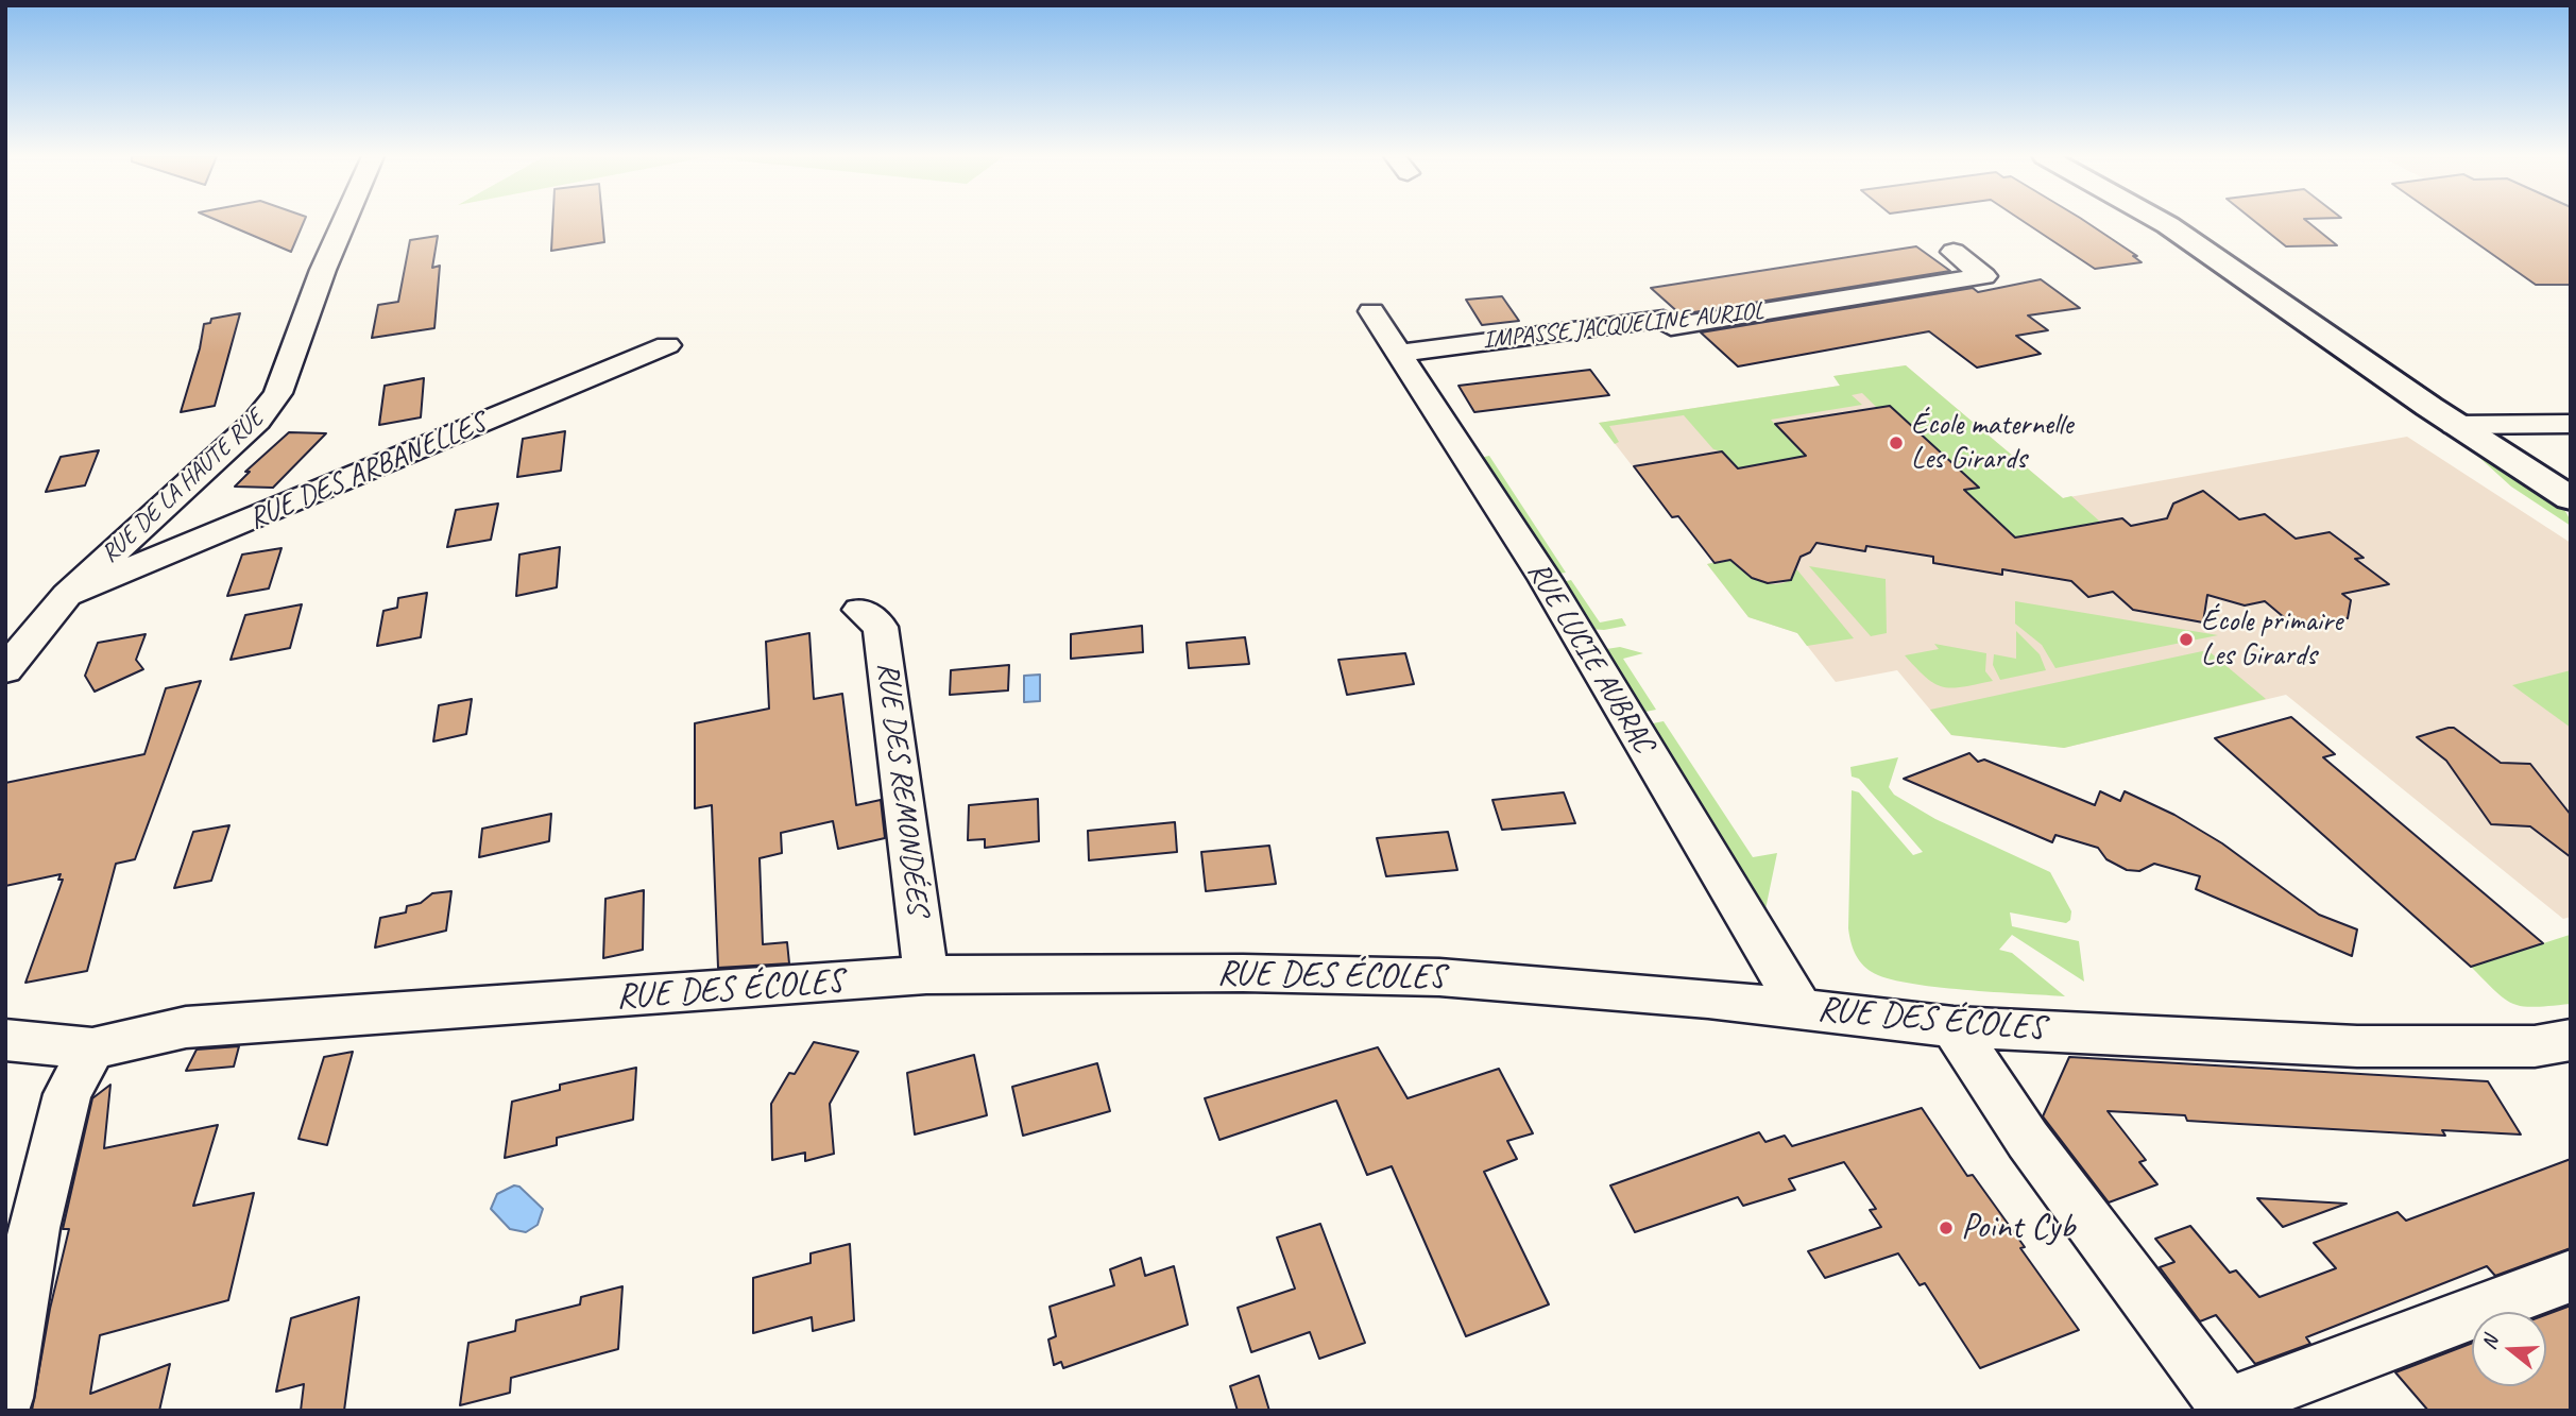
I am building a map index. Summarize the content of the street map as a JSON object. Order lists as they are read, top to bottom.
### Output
{
  "streets": {
    "street": [
      "IMPASSE JACQUELINE AURIOL",
      "RUE DES ARBANELLES",
      "RUE DE LA HAUTE RUE",
      "RUE LUCIE AUBRAC",
      "RUE DES REMONDÉES",
      "RUE DES ÉCOLES"
    ]
  },
  "crossings": [
    ["IMPASSE JACQUELINE AURIOL", "RUE LUCIE AUBRAC"],
    ["RUE DES ARBANELLES", "RUE DE LA HAUTE RUE"],
    ["RUE LUCIE AUBRAC", "RUE DES ÉCOLES"],
    ["RUE DES REMONDÉES", "RUE DES ÉCOLES"]
  ],
  "places": ["École maternelle Les Girards", "École primaire Les Girards", "Point Cyb"],
  "north": "left"
}
